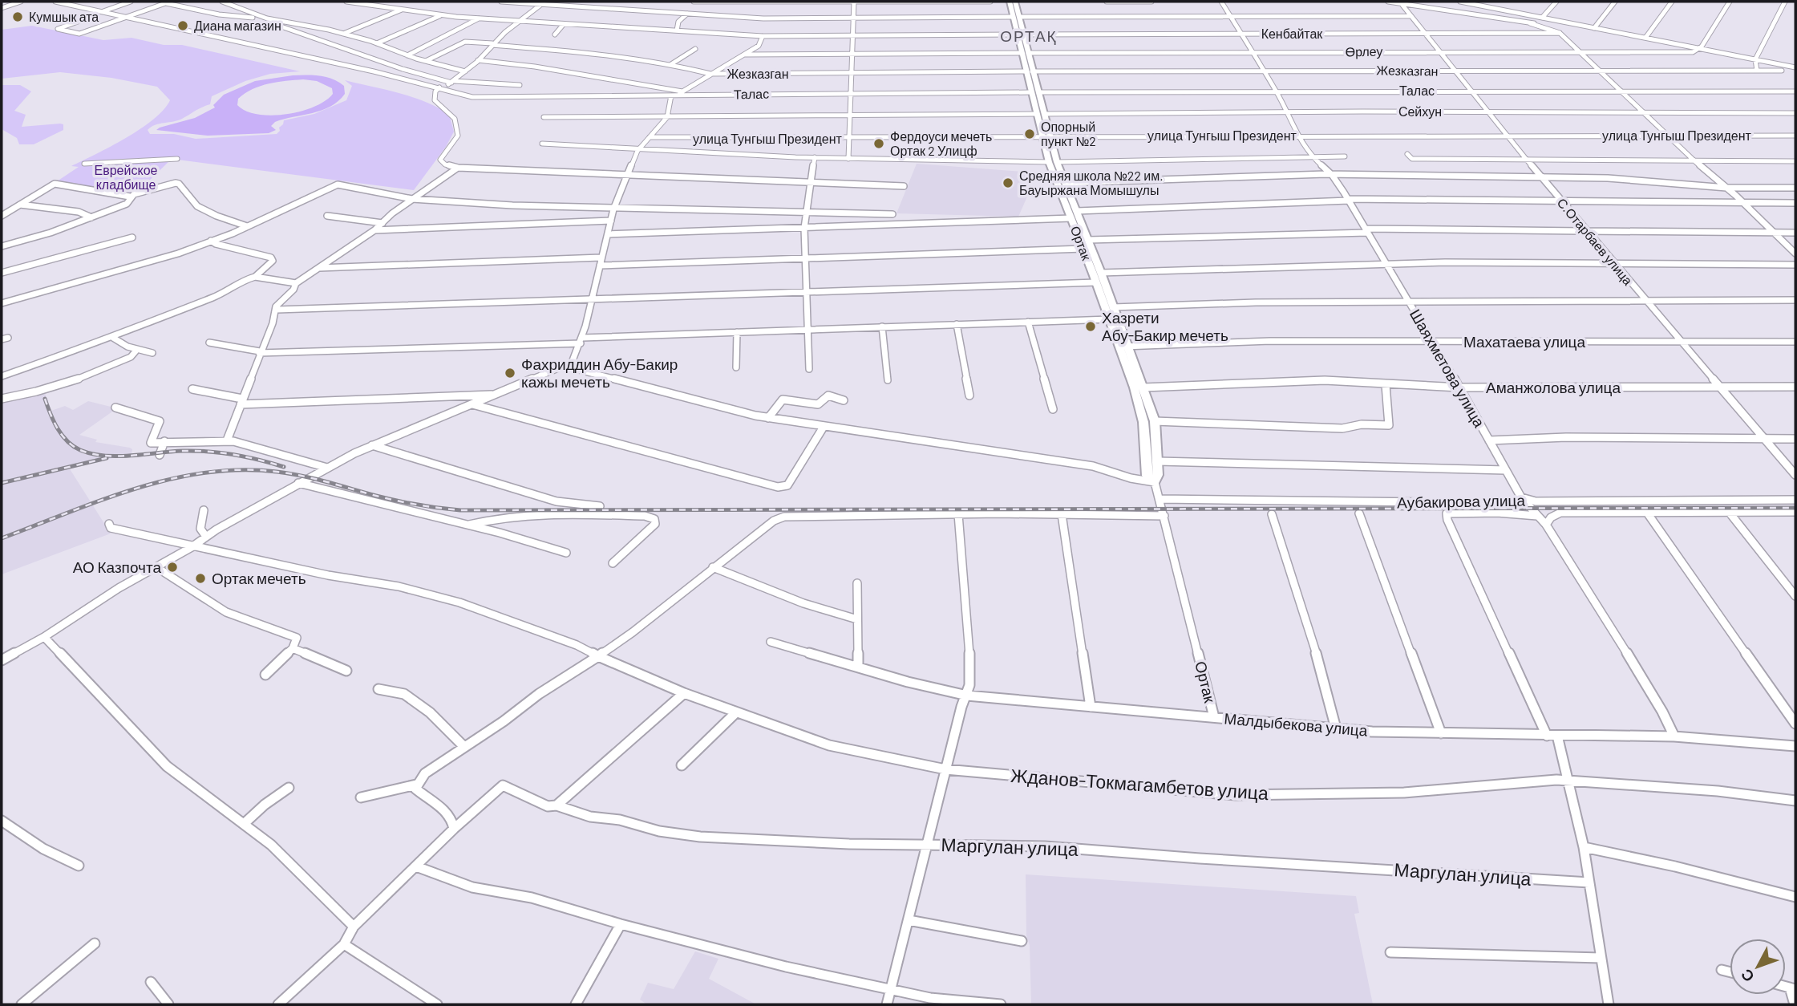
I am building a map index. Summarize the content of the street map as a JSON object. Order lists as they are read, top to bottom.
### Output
{
  "streets": {
    "street": [
      "Кенбайтак",
      "Өрлеу",
      "Жезказган",
      "Талас",
      "Сейхун",
      "улица Тунгыш Президент",
      "С.Отарбаев улица",
      "Ортак",
      "Махатаева улица",
      "Шаяхметова улица",
      "Аманжолова улица",
      "Аубакирова улица",
      "Малдыбекова улица",
      "Жданов-Токмагамбетов улица",
      "Маргулан улица"
    ]
  },
  "crossings": [
    ["Кенбайтак", "С.Отарбаев улица"],
    ["Кенбайтак", "Ортак"],
    ["Кенбайтак", "Шаяхметова улица"],
    ["Өрлеу", "С.Отарбаев улица"],
    ["Өрлеу", "Ортак"],
    ["Өрлеу", "Шаяхметова улица"],
    ["Жезказган", "С.Отарбаев улица"],
    ["Жезказган", "Ортак"],
    ["Жезказган", "Шаяхметова улица"],
    ["Талас", "С.Отарбаев улица"],
    ["Талас", "Ортак"],
    ["Талас", "Шаяхметова улица"],
    ["Сейхун", "С.Отарбаев улица"],
    ["Сейхун", "Ортак"],
    ["Сейхун", "Шаяхметова улица"],
    ["улица Тунгыш Президент", "С.Отарбаев улица"],
    ["улица Тунгыш Президент", "Ортак"],
    ["улица Тунгыш Президент", "Шаяхметова улица"],
    ["С.Отарбаев улица", "Махатаева улица"],
    ["С.Отарбаев улица", "Аманжолова улица"],
    ["Ортак", "Махатаева улица"],
    ["Ортак", "Аманжолова улица"],
    ["Ортак", "Аубакирова улица"],
    ["Ортак", "Малдыбекова улица"],
    ["Махатаева улица", "Шаяхметова улица"],
    ["Шаяхметова улица", "Аманжолова улица"],
    ["Шаяхметова улица", "Аубакирова улица"],
    ["Шаяхметова улица", "Малдыбекова улица"]
  ],
  "districts": ["ОРТАҚ"],
  "parks": ["Еврейское кладбище"],
  "places": [
    "Кумшык ата",
    "Диана магазин",
    "Опорный пункт №2",
    "Фердоуси мечеть Ортак 2 Улицф",
    "Средняя школа №22 им. Бауыржана Момышулы",
    "Хазрети Абу-Бакир мечеть",
    "Фахриддин Абу-Бакир кажы мечеть",
    "АО Казпочта",
    "Ортак мечеть"
  ],
  "north": "bottom left"
}
